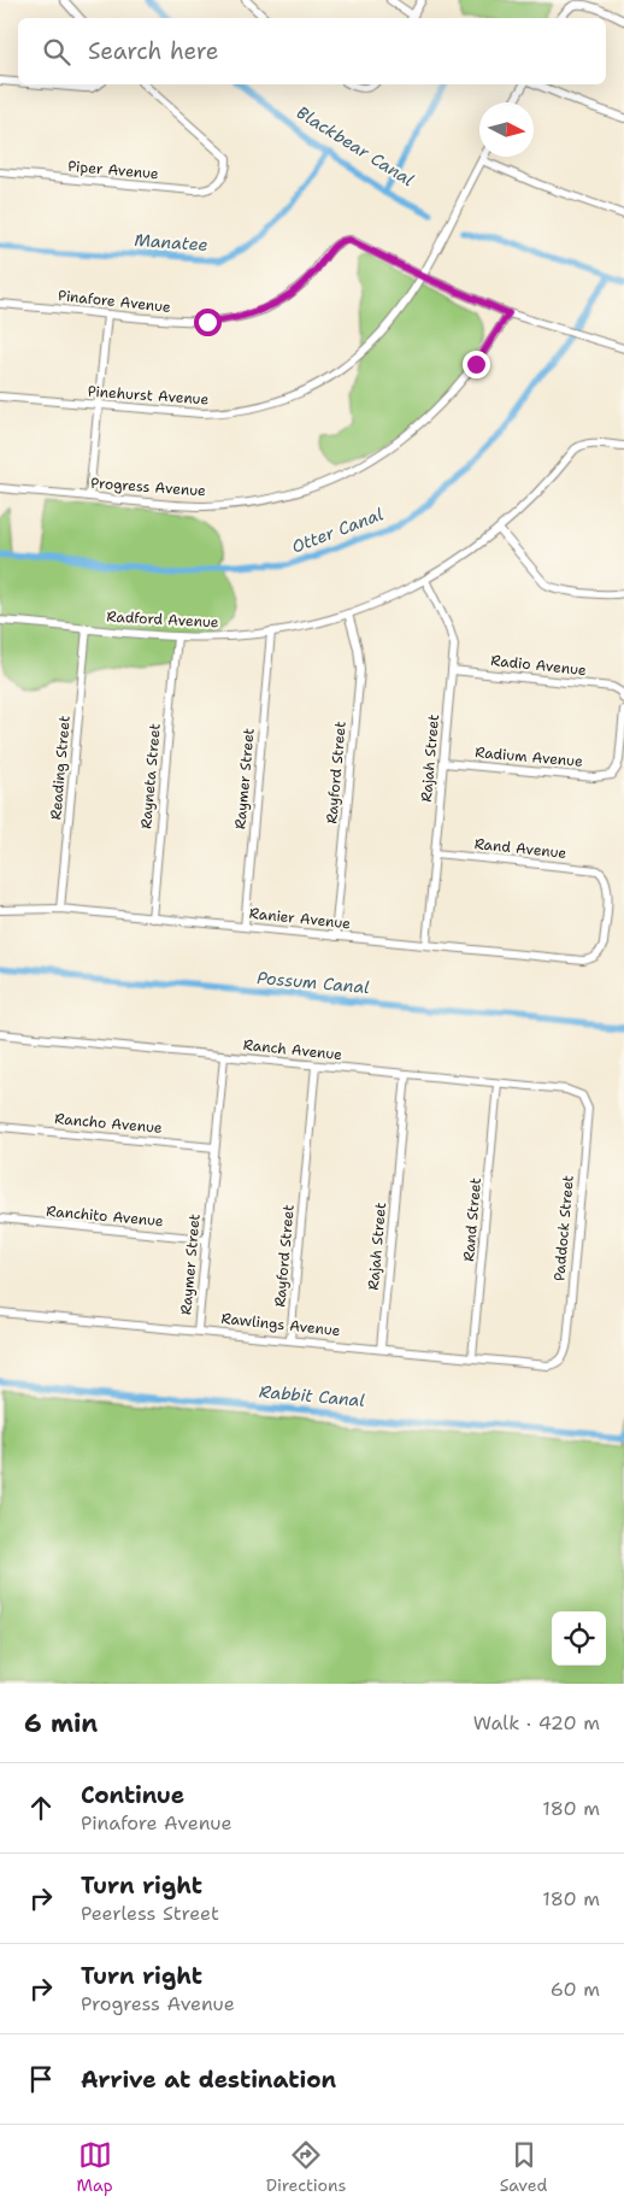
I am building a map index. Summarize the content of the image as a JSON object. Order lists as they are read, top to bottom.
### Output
{
  "streets": {
    "street": [
      "Piper Avenue",
      "Pinafore Avenue",
      "Pinehurst Avenue",
      "Progress Avenue",
      "Radford Avenue",
      "Radio Avenue",
      "Radium Avenue",
      "Rajah Street",
      "Reading Street",
      "Rayford Street",
      "Rayneta Street",
      "Raymer Street",
      "Rand Avenue",
      "Ranier Avenue",
      "Ranch Avenue",
      "Rancho Avenue",
      "Ranchito Avenue",
      "Rand Street",
      "Paddock Street",
      "Rawlings Avenue"
    ]
  },
  "crossings": [
    ["Pinafore Avenue", "Pinehurst Avenue"],
    ["Radford Avenue", "Rajah Street"],
    ["Radford Avenue", "Reading Street"],
    ["Radford Avenue", "Rayford Street"],
    ["Radford Avenue", "Rayneta Street"],
    ["Radford Avenue", "Raymer Street"],
    ["Radio Avenue", "Rajah Street"],
    ["Radium Avenue", "Rajah Street"],
    ["Rajah Street", "Rand Avenue"],
    ["Rajah Street", "Ranier Avenue"],
    ["Rajah Street", "Ranch Avenue"],
    ["Rajah Street", "Rawlings Avenue"],
    ["Reading Street", "Ranier Avenue"],
    ["Rayford Street", "Ranier Avenue"],
    ["Rayford Street", "Ranch Avenue"],
    ["Rayford Street", "Rawlings Avenue"],
    ["Rayneta Street", "Ranier Avenue"],
    ["Raymer Street", "Ranier Avenue"],
    ["Raymer Street", "Ranch Avenue"],
    ["Raymer Street", "Rancho Avenue"],
    ["Raymer Street", "Ranchito Avenue"],
    ["Raymer Street", "Rawlings Avenue"],
    ["Rand Avenue", "Ranier Avenue"],
    ["Ranch Avenue", "Rand Street"],
    ["Ranch Avenue", "Paddock Street"],
    ["Rand Street", "Rawlings Avenue"],
    ["Paddock Street", "Rawlings Avenue"]
  ],
  "water": [
    "Blackbear Canal",
    "Manatee",
    "Otter Canal",
    "Possum Canal",
    "Rabbit Canal"
  ],
  "north": "right",
  "page": {
    "search": "Search here",
    "heading": ["6 min", "Walk · 420 m"],
    "list": [
      ["Continue", "Pinafore Avenue", "180 m"],
      ["Turn right", "Peerless Street", "180 m"],
      ["Turn right", "Progress Avenue", "60 m"],
      "Arrive at destination"
    ],
    "nav": ["Map", "Directions", "Saved"]
  }
}
